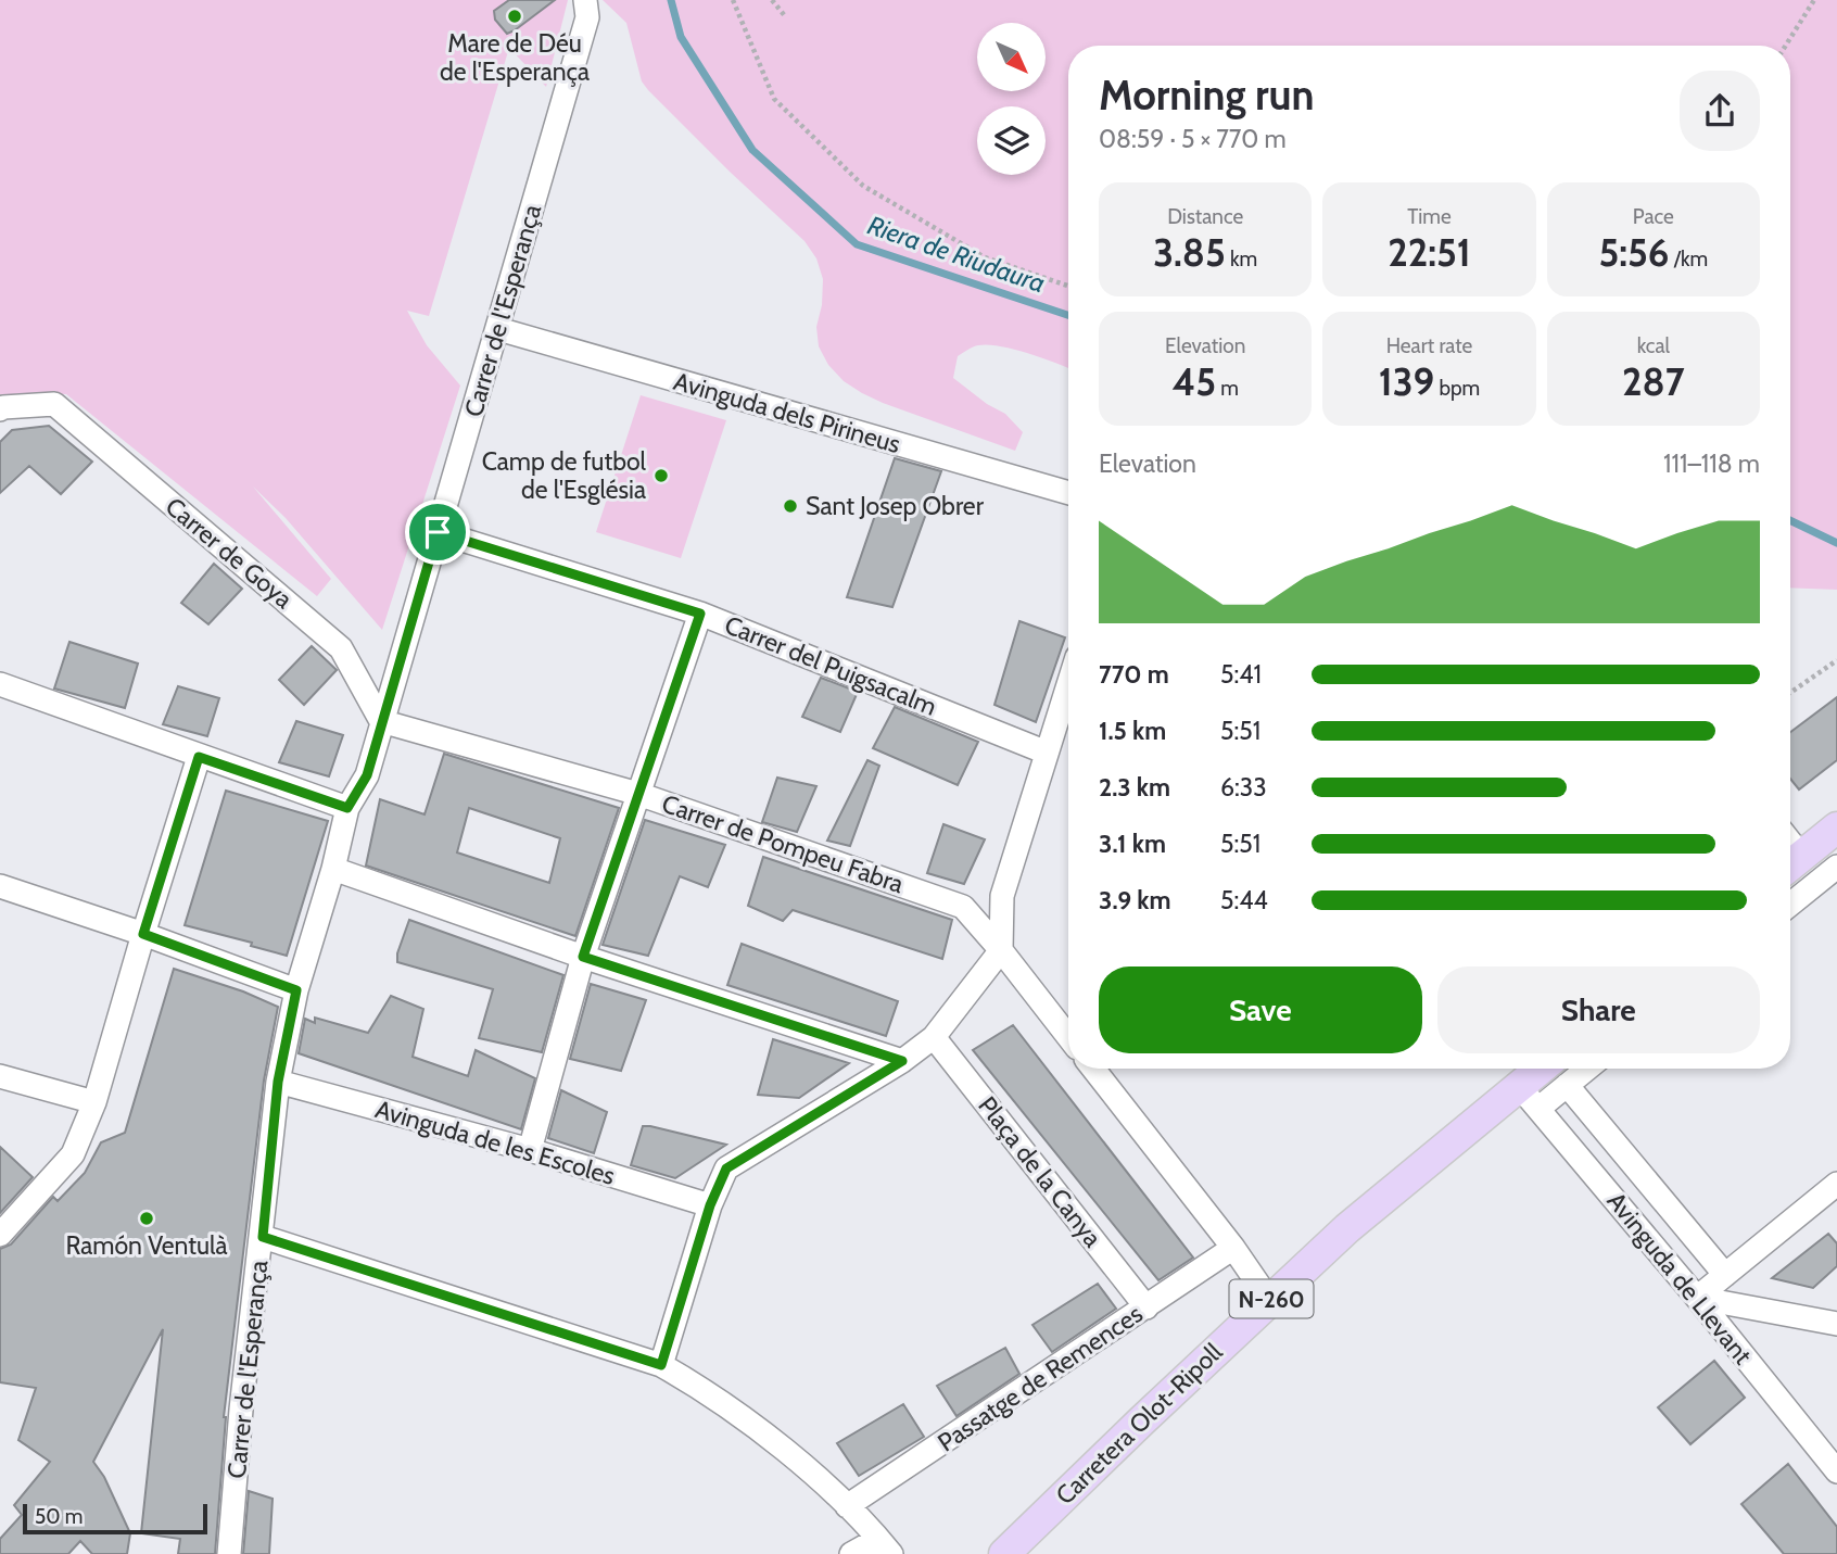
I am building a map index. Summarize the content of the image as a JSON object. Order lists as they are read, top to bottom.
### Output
{
  "streets": {
    "main road": ["N-260", "Carretera Olot-Ripoll"],
    "street": [
      "Carrer de l'Esperança",
      "Avinguda dels Pirineus",
      "Carrer de Goya",
      "Carrer del Puigsacalm",
      "Carrer de Pompeu Fabra",
      "Avinguda de les Escoles",
      "Plaça de la Canya",
      "Avinguda de Llevant",
      "Passatge de Remences"
    ]
  },
  "crossings": [
    ["Carrer de l'Esperança", "Avinguda dels Pirineus"],
    ["Carrer de l'Esperança", "Carrer de Goya"],
    ["Carrer de l'Esperança", "Carrer del Puigsacalm"],
    ["Carrer de l'Esperança", "Carrer de Pompeu Fabra"],
    ["Carrer de l'Esperança", "Avinguda de les Escoles"],
    ["Carrer de Goya", "Carrer de Pompeu Fabra"],
    ["Plaça de la Canya", "Passatge de Remences"],
    ["Avinguda de Llevant", "Carretera Olot-Ripoll"]
  ],
  "water": ["Riera de Riudaura"],
  "places": [
    "Mare de Déu de l'Esperança",
    "Camp de futbol de l'Església",
    "Sant Josep Obrer",
    "Ramón Ventulà"
  ],
  "scale_bar": "50 m",
  "north": "bottom right",
  "page": {
    "heading": ["Morning run", "08:59 · 5 × 770 m"],
    "stats": [
      ["Distance", "3.85 km"],
      ["Time", "22:51"],
      ["Pace", "5:56 /km"],
      ["Elevation", "45 m"],
      ["Heart rate", "139 bpm"],
      ["kcal", "287"]
    ],
    "chart": ["Elevation", "111–118 m"],
    "list": [
      {
        "name": "770 m",
        "note": "5:41"
      },
      {
        "name": "1.5 km",
        "note": "5:51"
      },
      {
        "name": "2.3 km",
        "note": "6:33"
      },
      {
        "name": "3.1 km",
        "note": "5:51"
      },
      {
        "name": "3.9 km",
        "note": "5:44"
      }
    ],
    "buttons": ["Save", "Share"],
    "scale": "50 m"
  }
}
